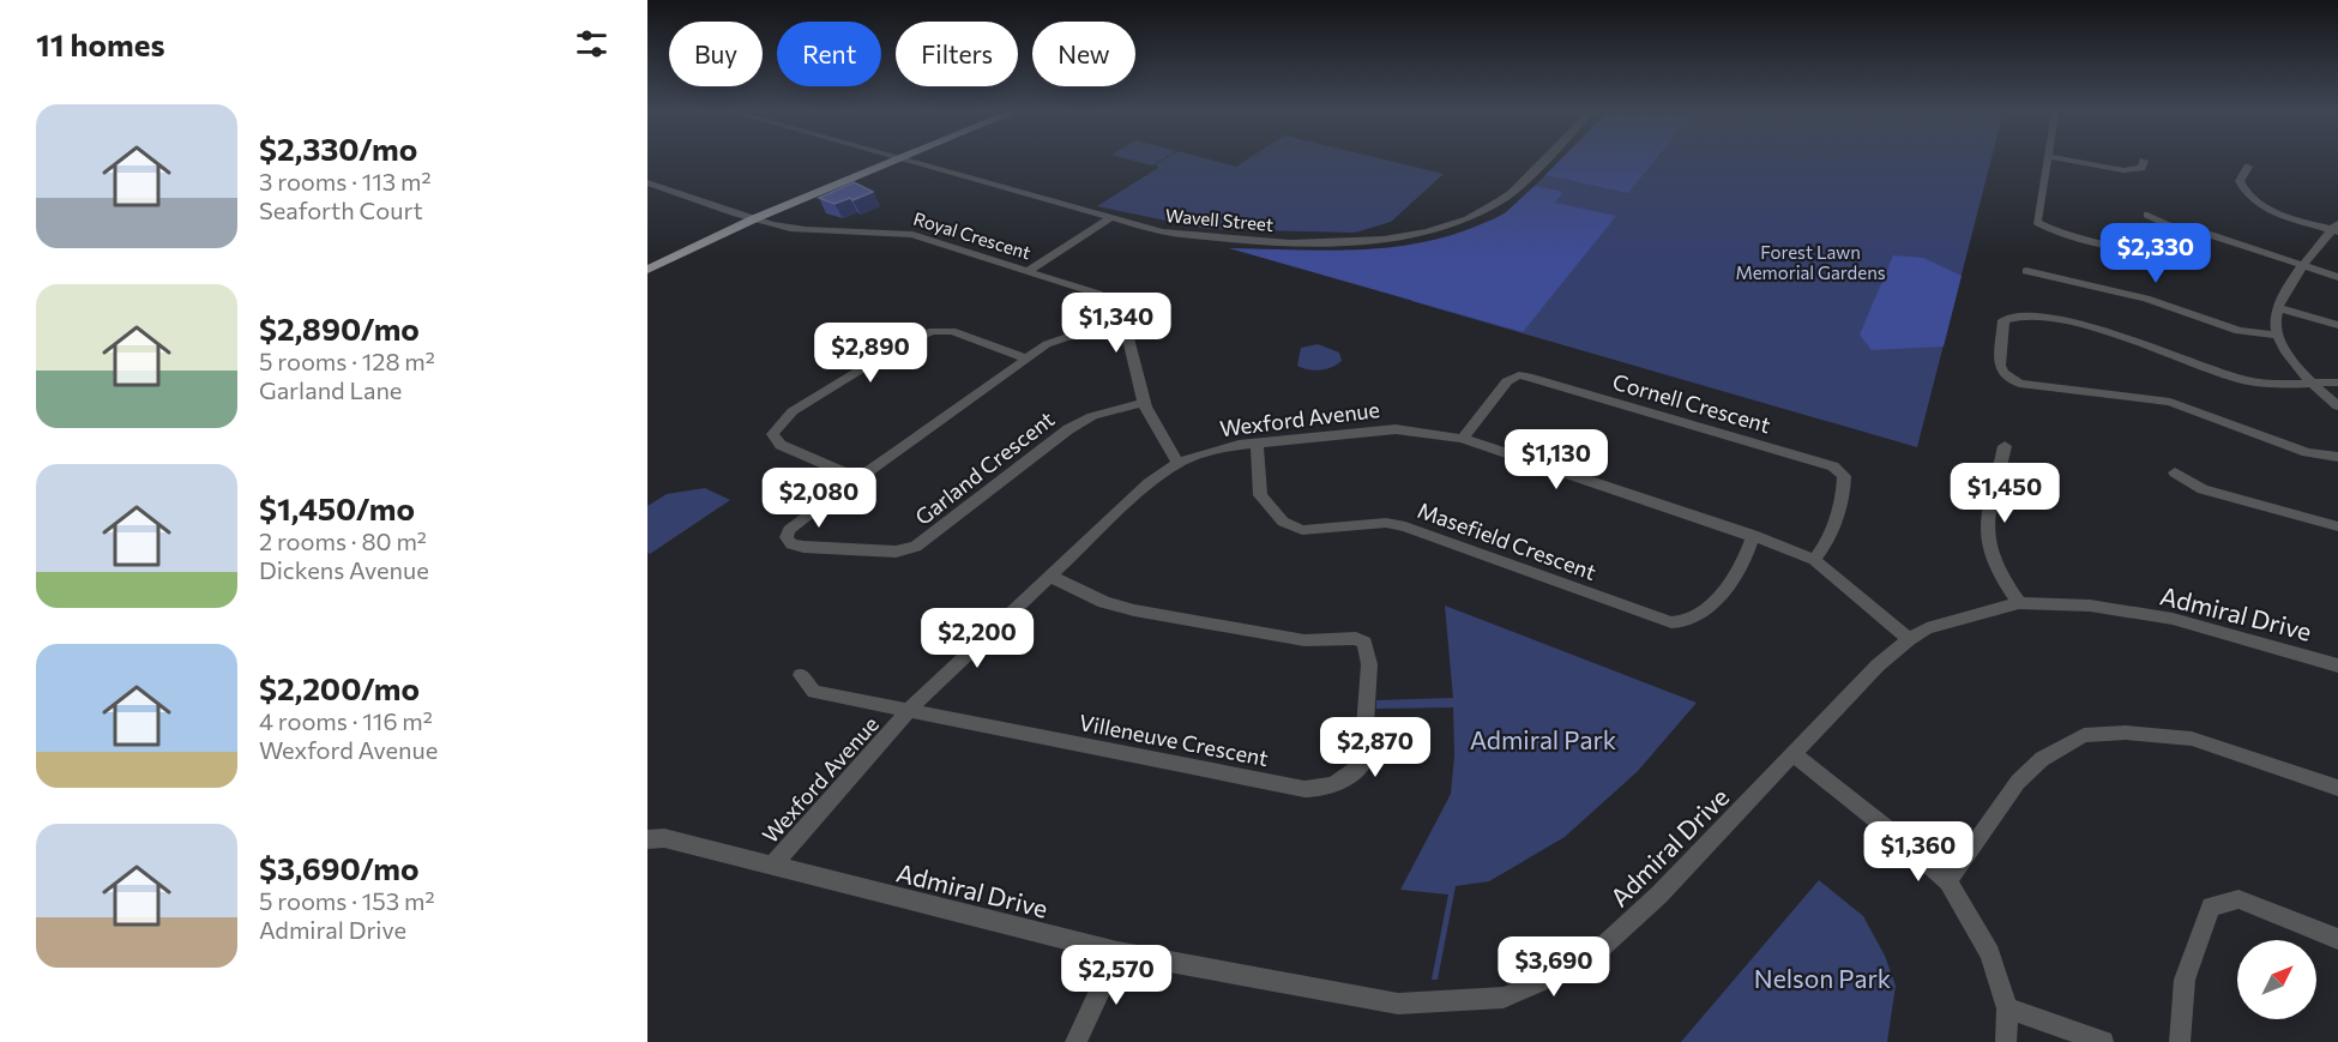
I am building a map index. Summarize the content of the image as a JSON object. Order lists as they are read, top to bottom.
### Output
{
  "streets": {
    "street": [
      "Wavell Street",
      "Royal Crescent",
      "Cornell Crescent",
      "Wexford Avenue",
      "Garland Crescent",
      "Masefield Crescent",
      "Admiral Drive",
      "Villeneuve Crescent"
    ]
  },
  "crossings": [
    ["Royal Crescent", "Garland Crescent"],
    ["Cornell Crescent", "Wexford Avenue"],
    ["Wexford Avenue", "Masefield Crescent"],
    ["Wexford Avenue", "Admiral Drive"],
    ["Wexford Avenue", "Villeneuve Crescent"]
  ],
  "parks": ["Forest Lawn Memorial Gardens", "Admiral Park", "Nelson Park"],
  "north": "top right",
  "page": {
    "heading": "11 homes",
    "chip": [
      "Buy",
      "Rent",
      "Filters",
      "New"
    ],
    "list": [
      {
        "name": "$2,330/mo",
        "note": "3 rooms · 113 m² · Seaforth Court"
      },
      {
        "name": "$2,890/mo",
        "note": "5 rooms · 128 m² · Garland Lane"
      },
      {
        "name": "$1,450/mo",
        "note": "2 rooms · 80 m² · Dickens Avenue"
      },
      {
        "name": "$2,200/mo",
        "note": "4 rooms · 116 m² · Wexford Avenue"
      },
      {
        "name": "$3,690/mo",
        "note": "5 rooms · 153 m² · Admiral Drive"
      }
    ],
    "price": [
      "$2,330",
      "$1,340",
      "$2,890",
      "$1,130",
      "$1,450",
      "$2,080",
      "$2,200",
      "$2,870",
      "$1,360",
      "$3,690",
      "$2,570"
    ]
  }
}
